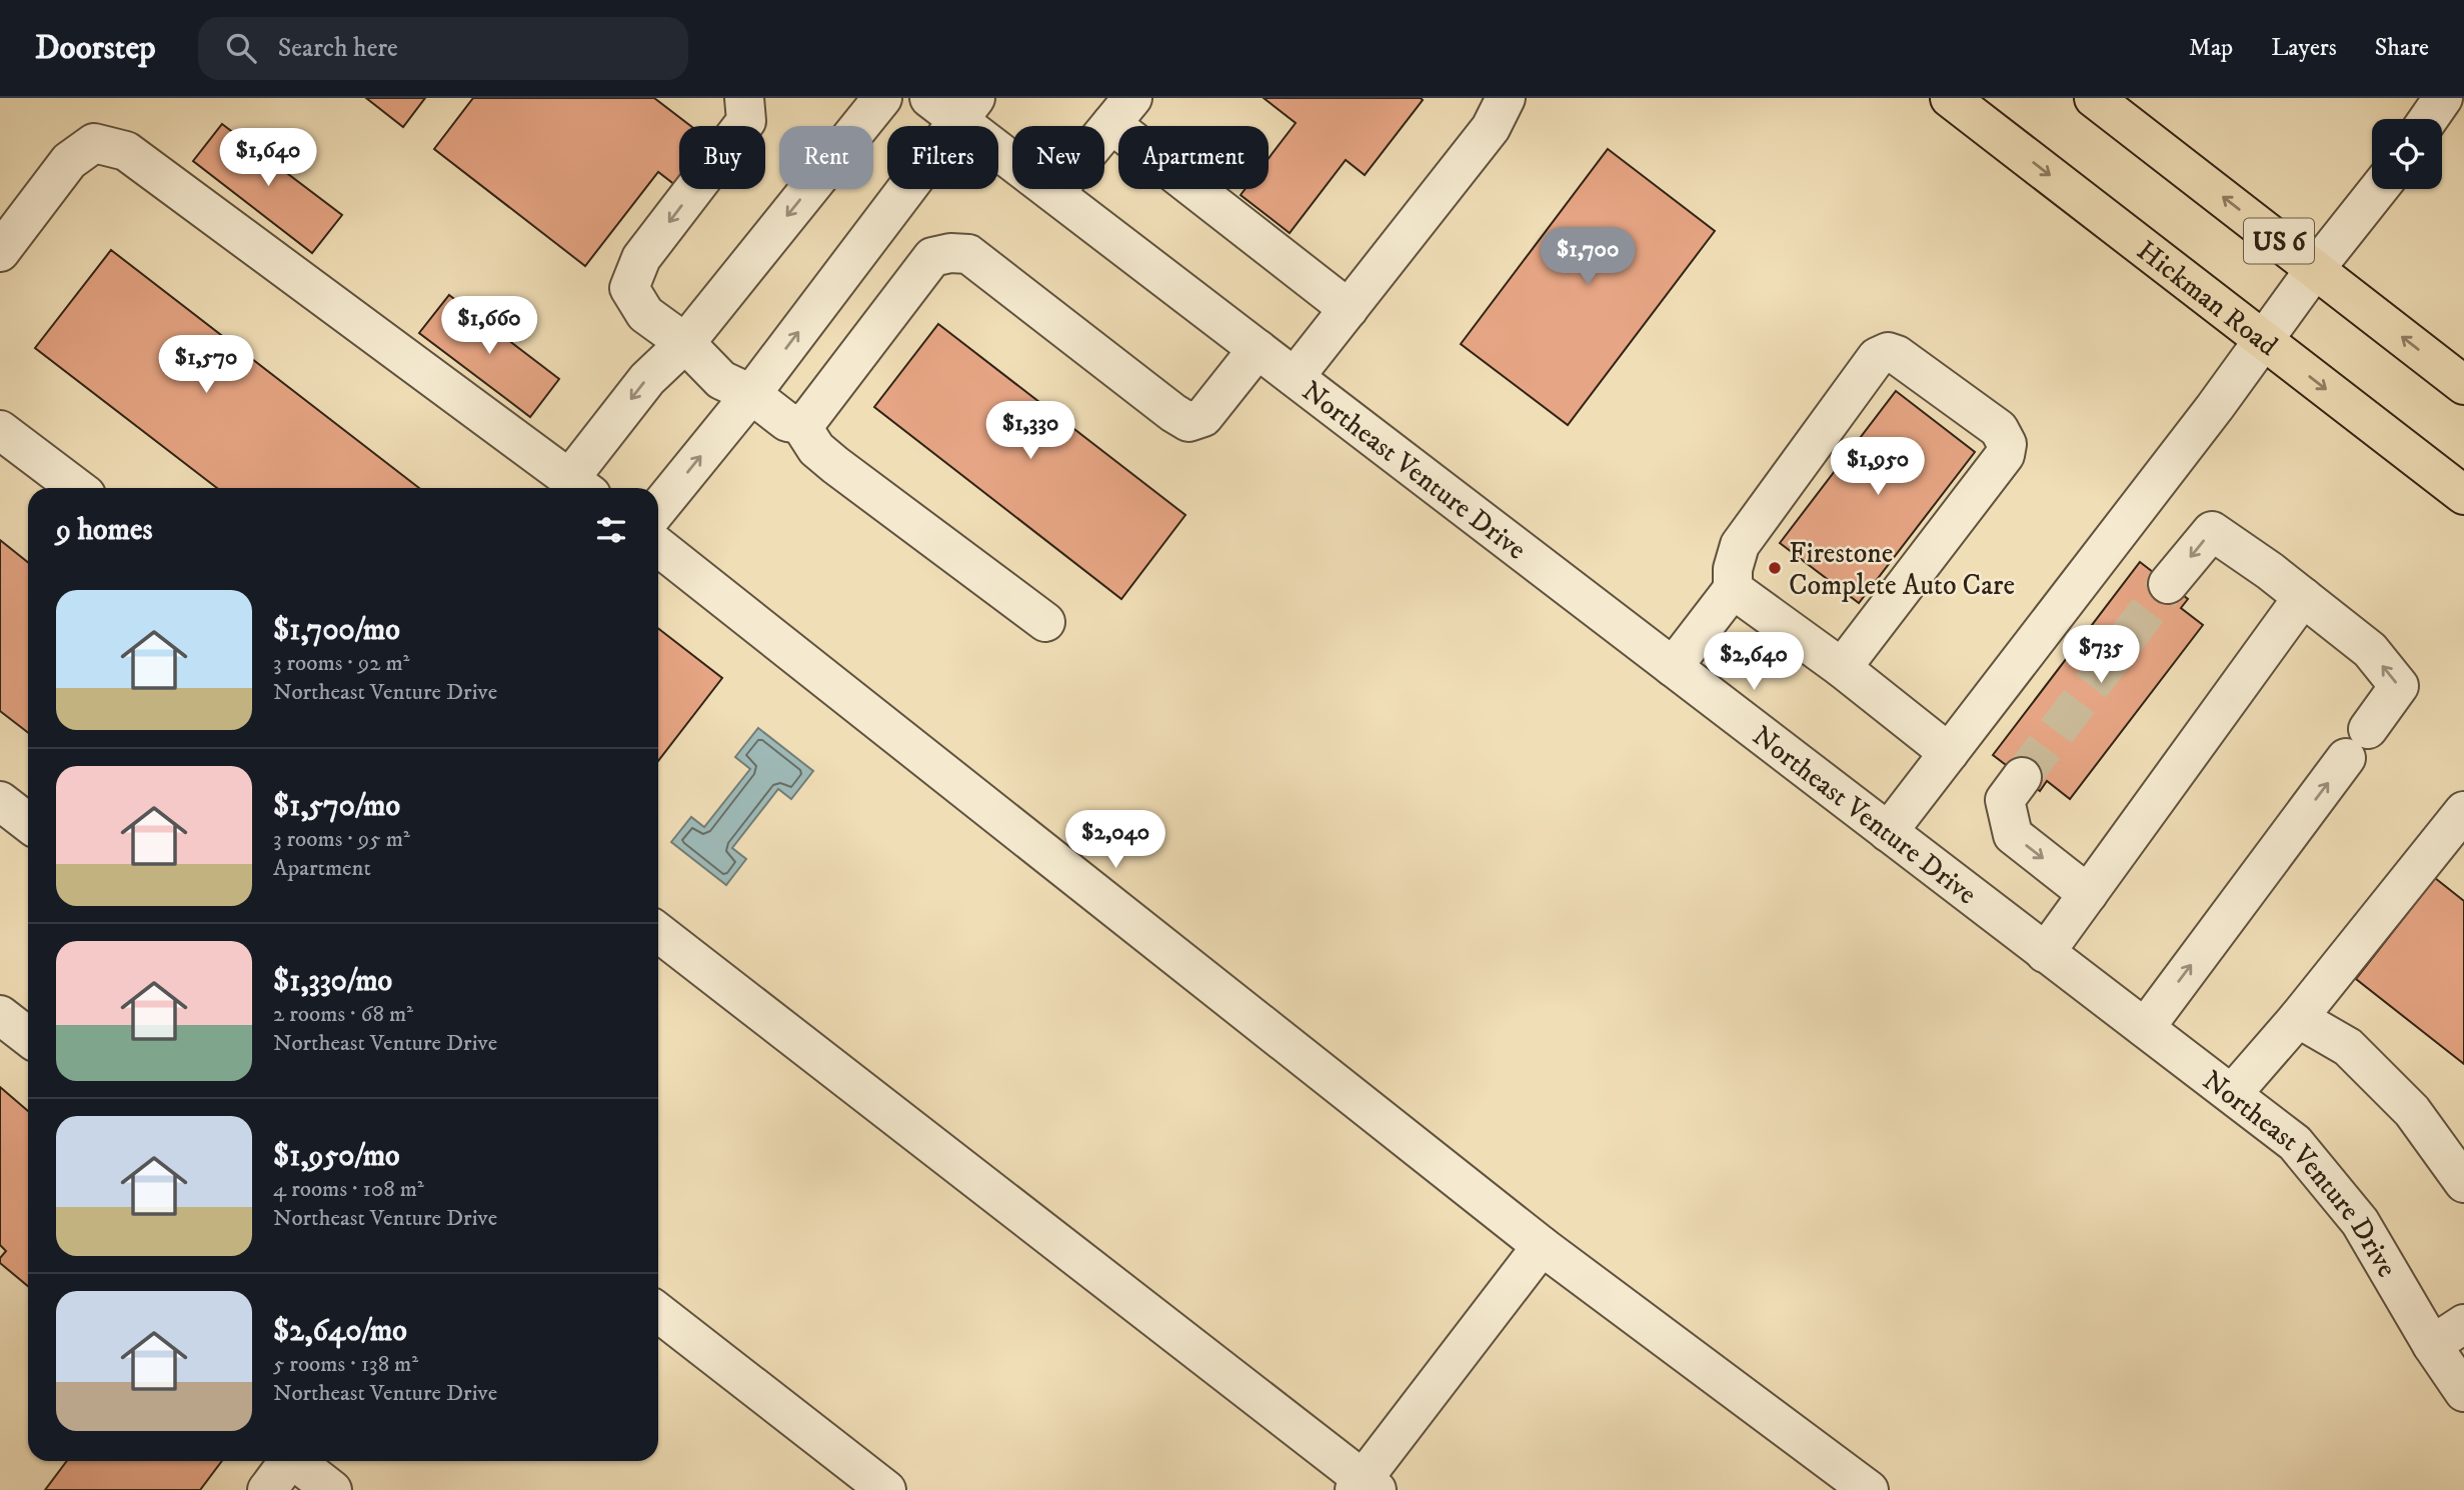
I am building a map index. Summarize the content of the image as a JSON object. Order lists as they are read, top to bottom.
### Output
{
  "streets": {
    "highway": ["US 6", "Hickman Road"],
    "street": ["Northeast Venture Drive"]
  },
  "places": ["Firestone Complete Auto Care"],
  "page": {
    "header": "Doorstep",
    "search": "Search here",
    "nav": ["Map", "Layers", "Share"],
    "chip": [
      "Buy",
      "Rent",
      "Filters",
      "New",
      "Apartment"
    ],
    "price": [
      "$1,640",
      "$1,700",
      "$1,660",
      "$1,570",
      "$1,330",
      "$1,950",
      "$735",
      "$2,640",
      "$2,040"
    ],
    "heading": "9 homes",
    "list": [
      {
        "name": "$1,700/mo",
        "note": "3 rooms · 92 m² · Northeast Venture Drive"
      },
      {
        "name": "$1,570/mo",
        "note": "3 rooms · 95 m² · Apartment"
      },
      {
        "name": "$1,330/mo",
        "note": "2 rooms · 68 m² · Northeast Venture Drive"
      },
      {
        "name": "$1,950/mo",
        "note": "4 rooms · 108 m² · Northeast Venture Drive"
      },
      {
        "name": "$2,640/mo",
        "note": "5 rooms · 138 m² · Northeast Venture Drive"
      }
    ]
  }
}
